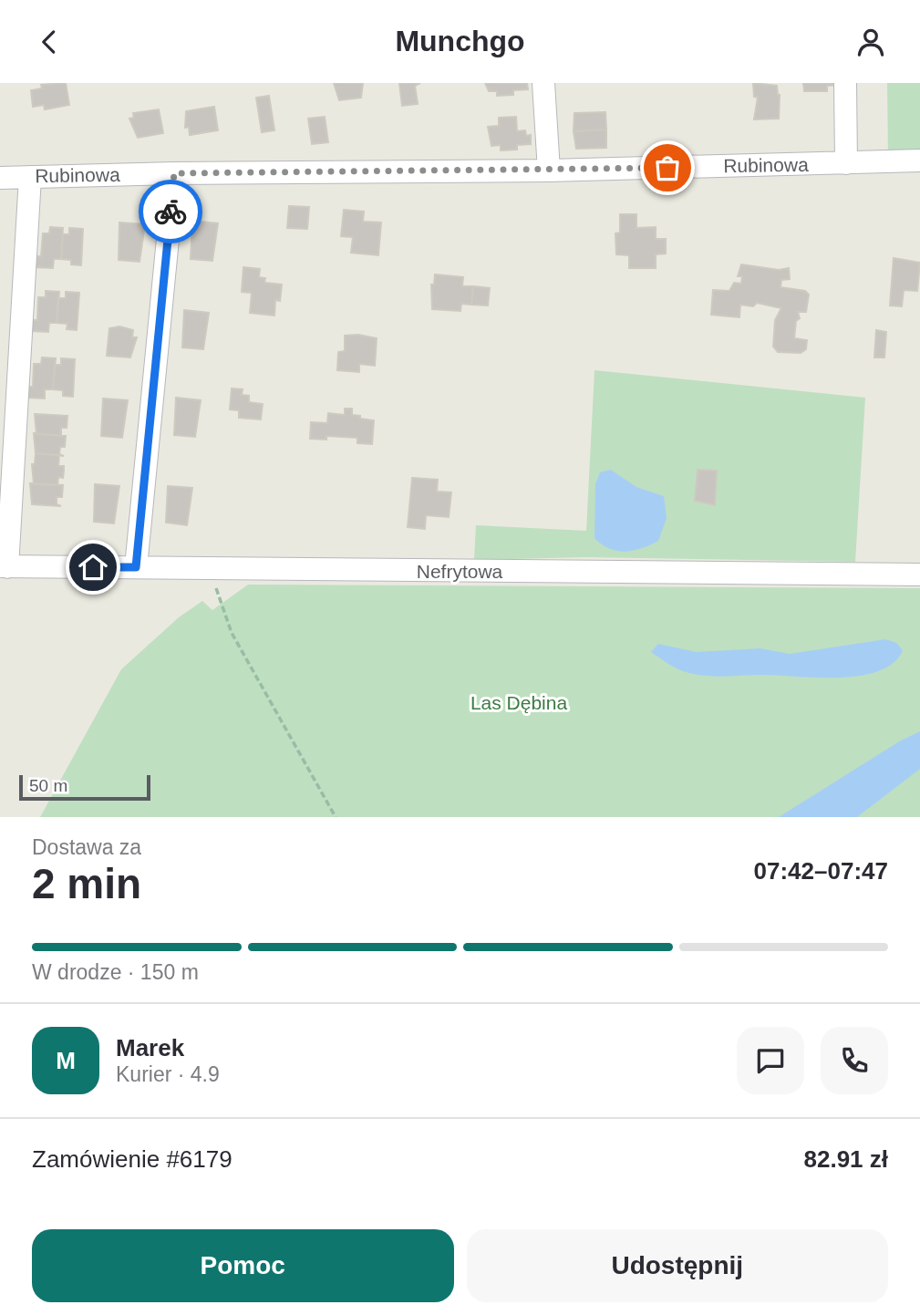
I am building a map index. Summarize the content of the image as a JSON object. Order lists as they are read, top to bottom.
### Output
{
  "streets": {
    "street": ["Rubinowa", "Nefrytowa"]
  },
  "parks": ["Las Dębina"],
  "scale_bar": "50 m",
  "page": {
    "header": "Munchgo",
    "scale": "50 m",
    "heading": ["2 min", "Dostawa za", "07:42–07:47"],
    "panel": [
      "Marek",
      "Kurier · 4.9",
      "Zamówienie #6179",
      "82.91 zł"
    ],
    "bar": "W drodze · 150 m",
    "round": "M",
    "buttons": ["Pomoc", "Udostępnij"]
  }
}
